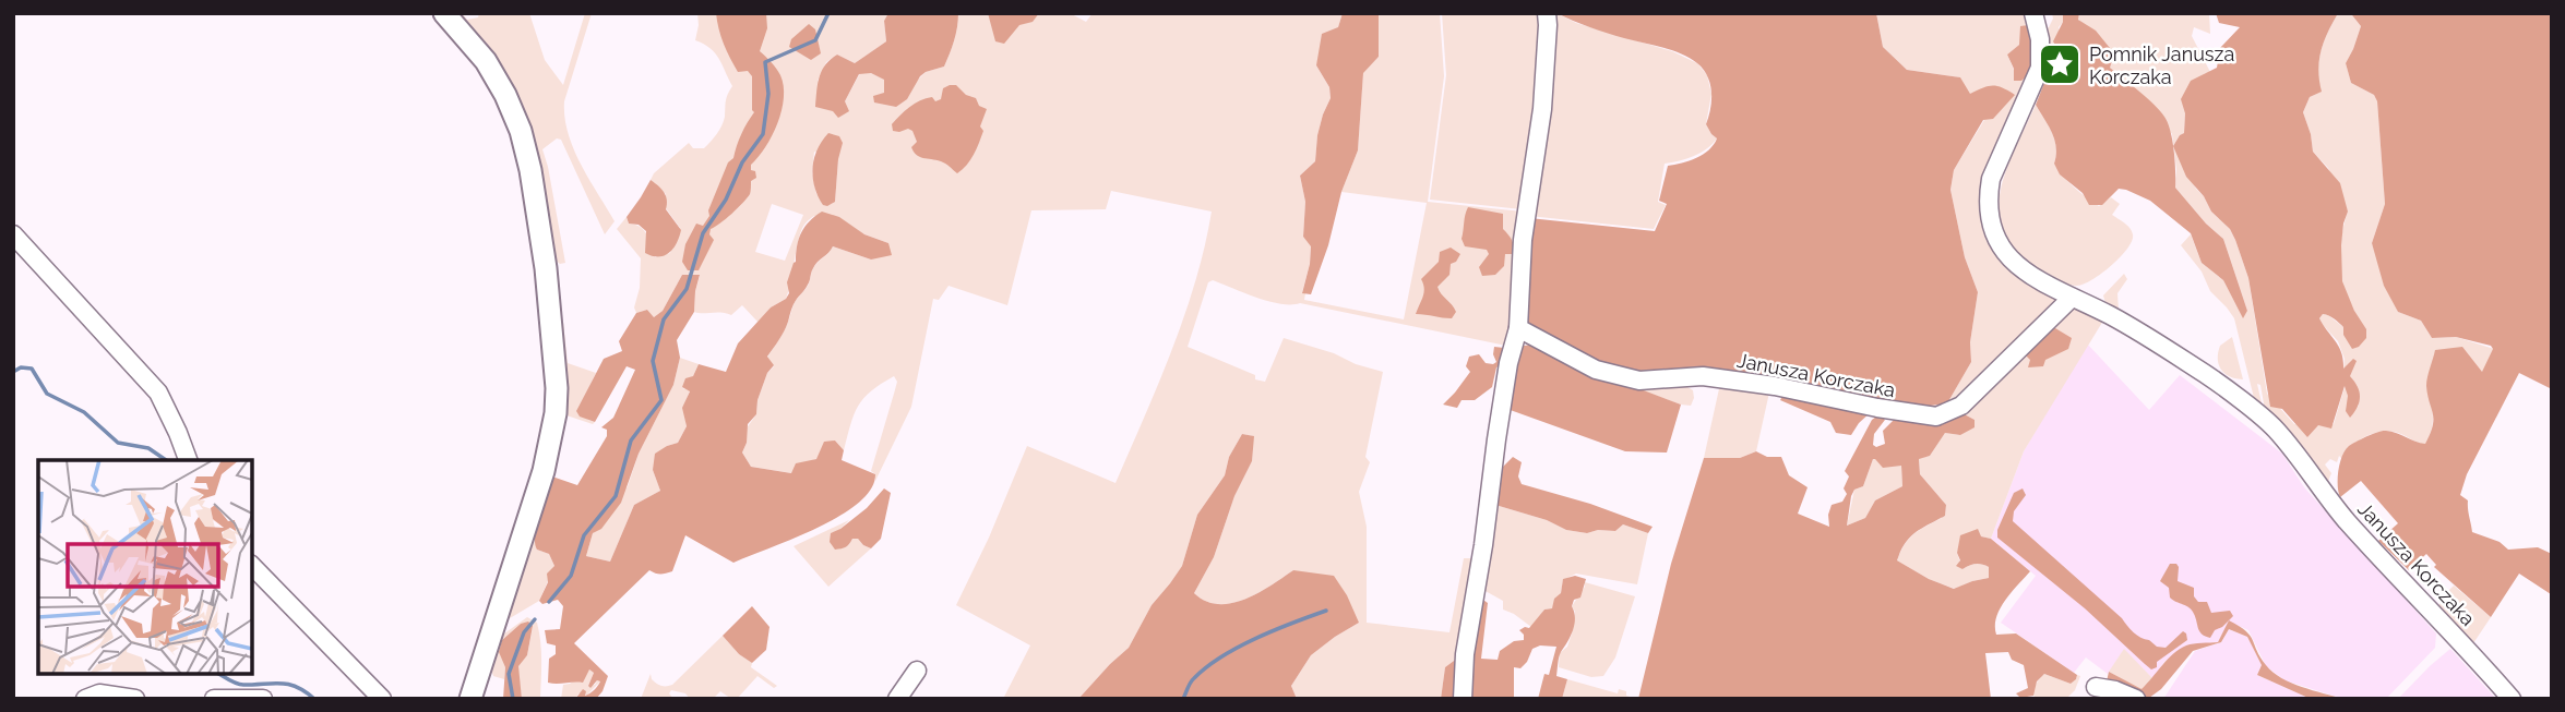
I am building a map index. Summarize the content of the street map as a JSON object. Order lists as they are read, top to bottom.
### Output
{
  "streets": {
    "street": ["Janusza Korczaka"]
  },
  "places": {
    "place": ["Pomnik Janusza Korczaka"]
  }
}
